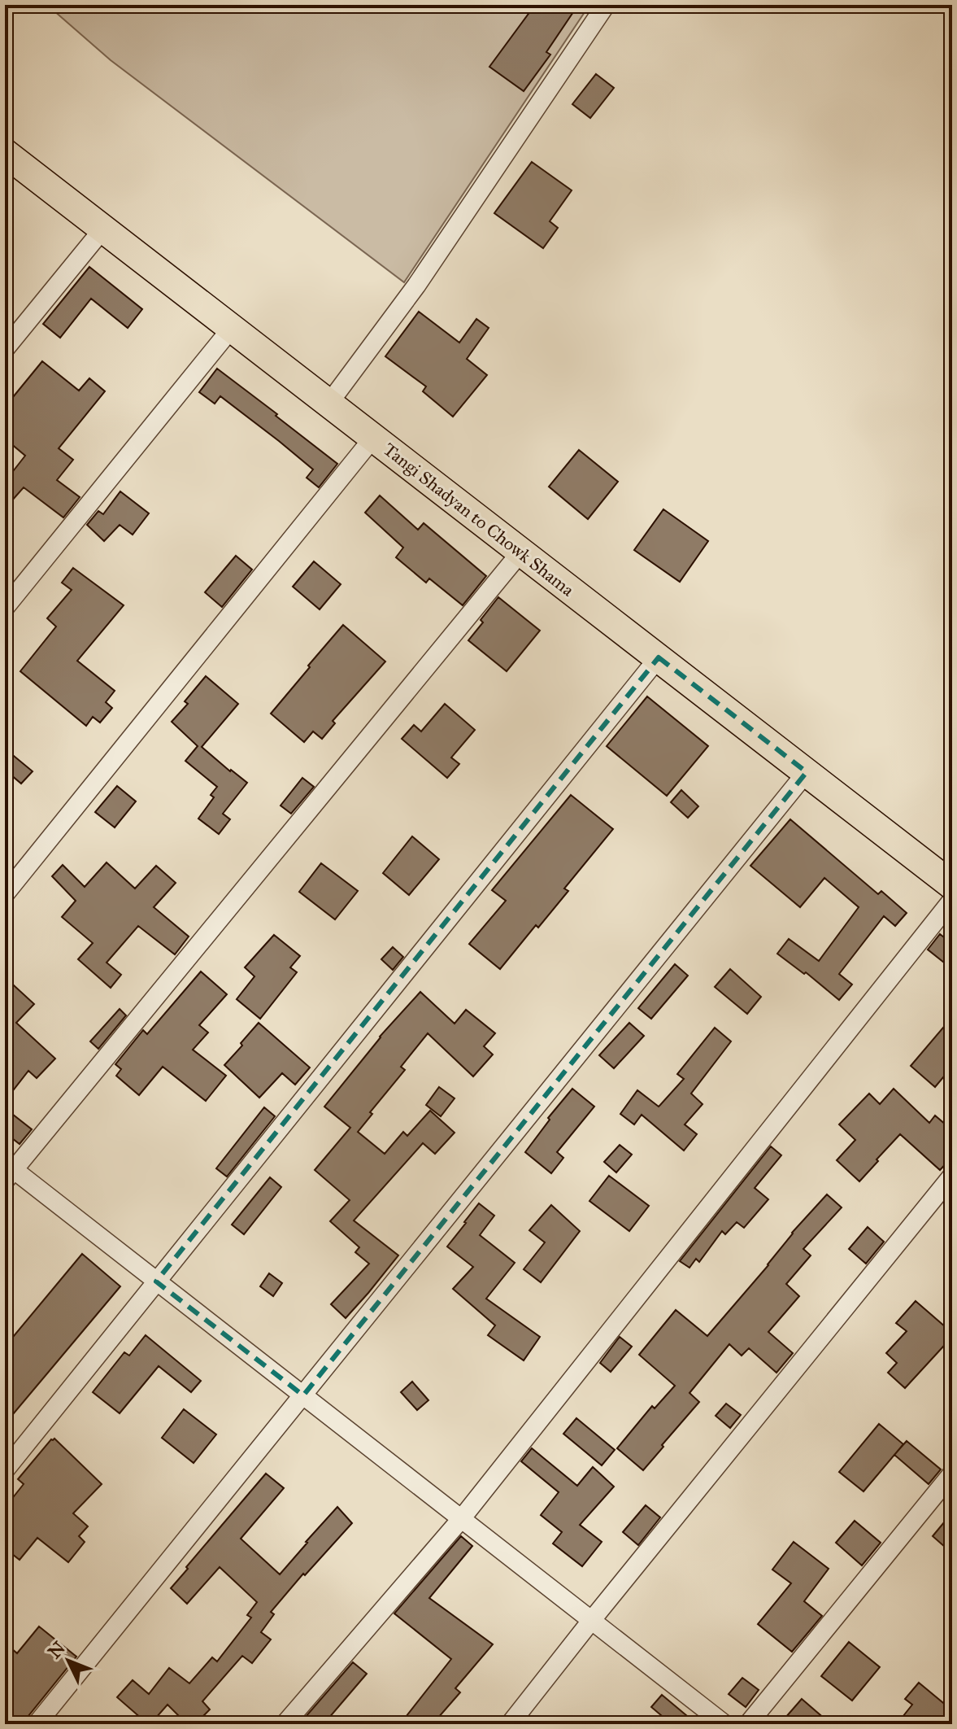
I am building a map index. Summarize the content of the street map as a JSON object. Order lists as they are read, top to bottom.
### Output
{
  "streets": {
    "main road": ["Tangi Shadyan to Chowk Shama"]
  },
  "north": "top left"
}
